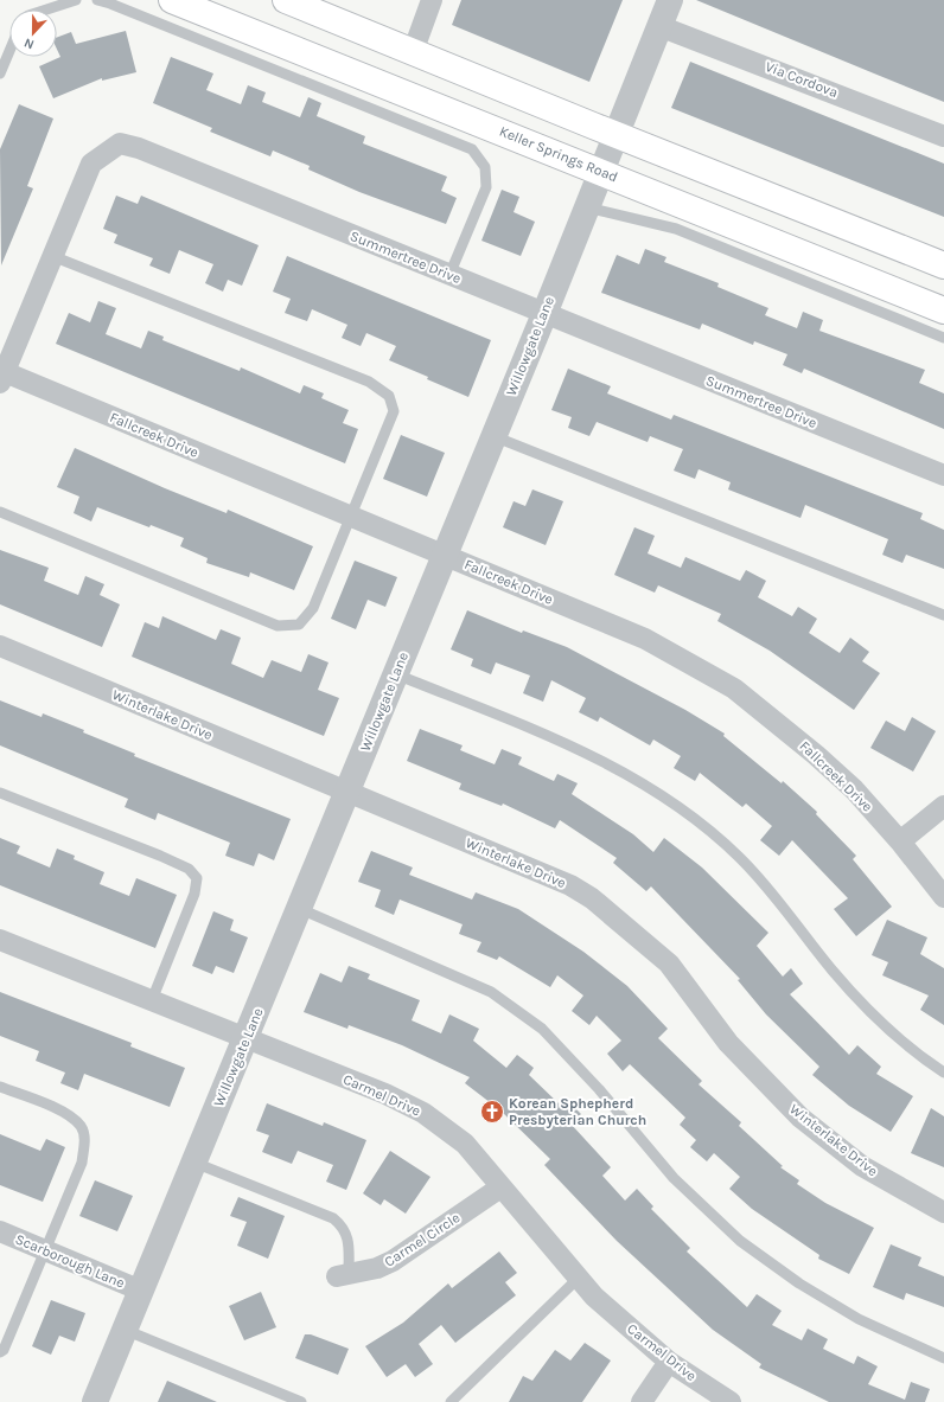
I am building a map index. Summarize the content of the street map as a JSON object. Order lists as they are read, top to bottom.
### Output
{
  "streets": {
    "main road": ["Keller Springs Road"],
    "street": [
      "Via Cordova",
      "Summertree Drive",
      "Willowgate Lane",
      "Fallcreek Drive",
      "Winterlake Drive",
      "Carmel Drive",
      "Carmel Circle",
      "Scarborough Lane"
    ]
  },
  "crossings": [
    ["Via Cordova", "Willowgate Lane"],
    ["Keller Springs Road", "Willowgate Lane"],
    ["Summertree Drive", "Willowgate Lane"],
    ["Summertree Drive", "Fallcreek Drive"],
    ["Willowgate Lane", "Fallcreek Drive"],
    ["Willowgate Lane", "Winterlake Drive"],
    ["Willowgate Lane", "Carmel Drive"],
    ["Willowgate Lane", "Scarborough Lane"],
    ["Carmel Drive", "Carmel Circle"]
  ],
  "places": {
    "church": ["Korean Sphepherd Presbyterian Church"]
  },
  "north": "bottom"
}
